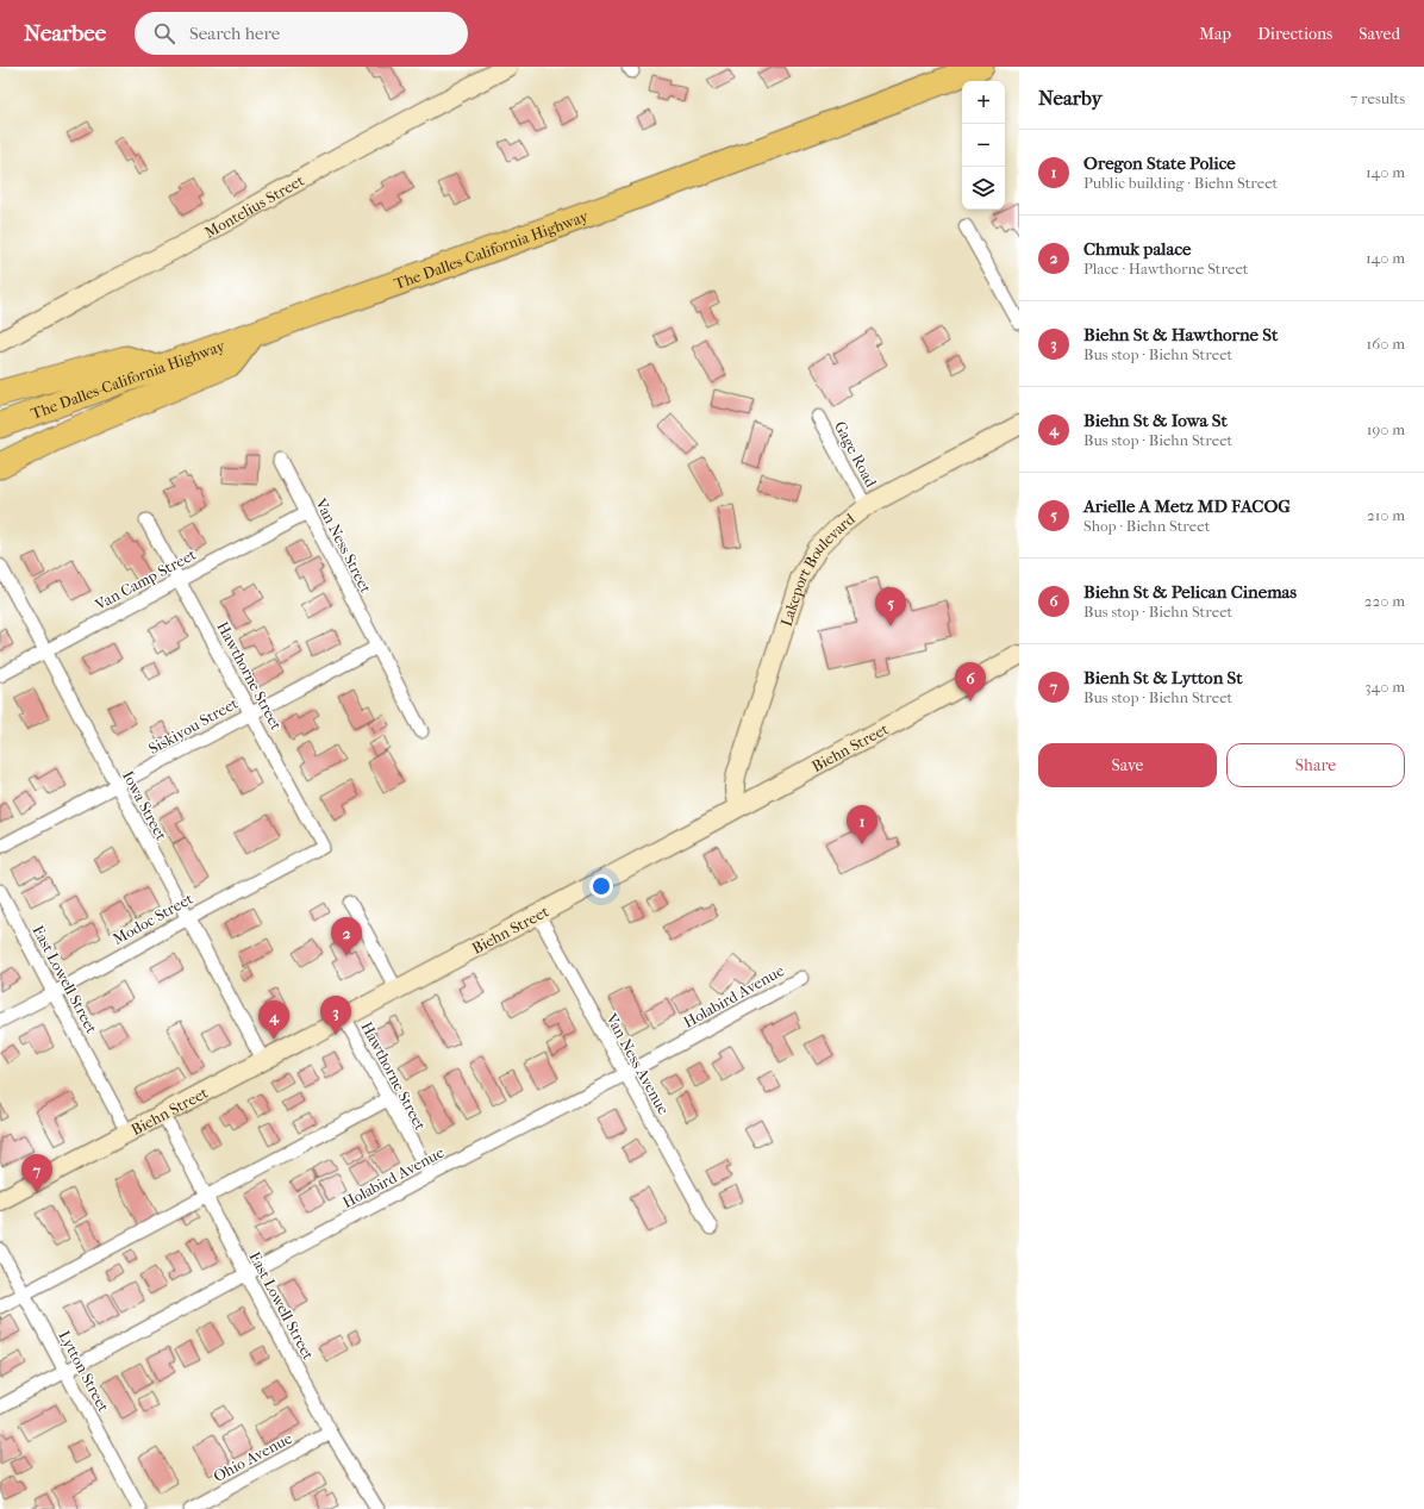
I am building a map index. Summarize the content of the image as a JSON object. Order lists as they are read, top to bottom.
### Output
{
  "streets": {
    "highway": ["The Dalles-California Highway"],
    "street": [
      "Montelius Street",
      "Gage Road",
      "Van Ness Street",
      "Lakeport Boulevard",
      "Van Camp Street",
      "Hawthorne Street",
      "Siskiyou Street",
      "Biehn Street",
      "Iowa Street",
      "Modoc Street",
      "East Lowell Street",
      "Holabird Avenue",
      "Van Ness Avenue",
      "Lytton Street",
      "Ohio Avenue"
    ]
  },
  "crossings": [
    ["Gage Road", "Lakeport Boulevard"],
    ["Van Ness Street", "Van Camp Street"],
    ["Van Ness Street", "Siskiyou Street"],
    ["Lakeport Boulevard", "Biehn Street"],
    ["Van Camp Street", "Hawthorne Street"],
    ["Van Camp Street", "Iowa Street"],
    ["Hawthorne Street", "Siskiyou Street"],
    ["Hawthorne Street", "Biehn Street"],
    ["Hawthorne Street", "Modoc Street"],
    ["Hawthorne Street", "Holabird Avenue"],
    ["Siskiyou Street", "Iowa Street"],
    ["Biehn Street", "Iowa Street"],
    ["Biehn Street", "East Lowell Street"],
    ["Biehn Street", "Van Ness Avenue"],
    ["Iowa Street", "Modoc Street"],
    ["Modoc Street", "East Lowell Street"],
    ["East Lowell Street", "Holabird Avenue"],
    ["East Lowell Street", "Ohio Avenue"],
    ["Holabird Avenue", "Van Ness Avenue"],
    ["Holabird Avenue", "Lytton Street"]
  ],
  "page": {
    "header": "Nearbee",
    "search": "Search here",
    "nav": ["Map", "Directions", "Saved"],
    "heading": ["Nearby", "7 results"],
    "map_buttons": ["+", "−"],
    "list": [
      {
        "mark": "1",
        "name": "Oregon State Police",
        "note": "Public building · Biehn Street",
        "value": "140 m"
      },
      {
        "mark": "2",
        "name": "Chmuk palace",
        "note": "Place · Hawthorne Street",
        "value": "140 m"
      },
      {
        "mark": "3",
        "name": "Biehn St & Hawthorne St",
        "note": "Bus stop · Biehn Street",
        "value": "160 m"
      },
      {
        "mark": "4",
        "name": "Biehn St & Iowa St",
        "note": "Bus stop · Biehn Street",
        "value": "190 m"
      },
      {
        "mark": "5",
        "name": "Arielle A Metz MD FACOG",
        "note": "Shop · Biehn Street",
        "value": "210 m"
      },
      {
        "mark": "6",
        "name": "Biehn St & Pelican Cinemas",
        "note": "Bus stop · Biehn Street",
        "value": "220 m"
      },
      {
        "mark": "7",
        "name": "Bienh St & Lytton St",
        "note": "Bus stop · Biehn Street",
        "value": "340 m"
      }
    ],
    "pins": [
      "5",
      "6",
      "1",
      "2",
      "3",
      "4",
      "7"
    ],
    "buttons": ["Save", "Share"]
  }
}
